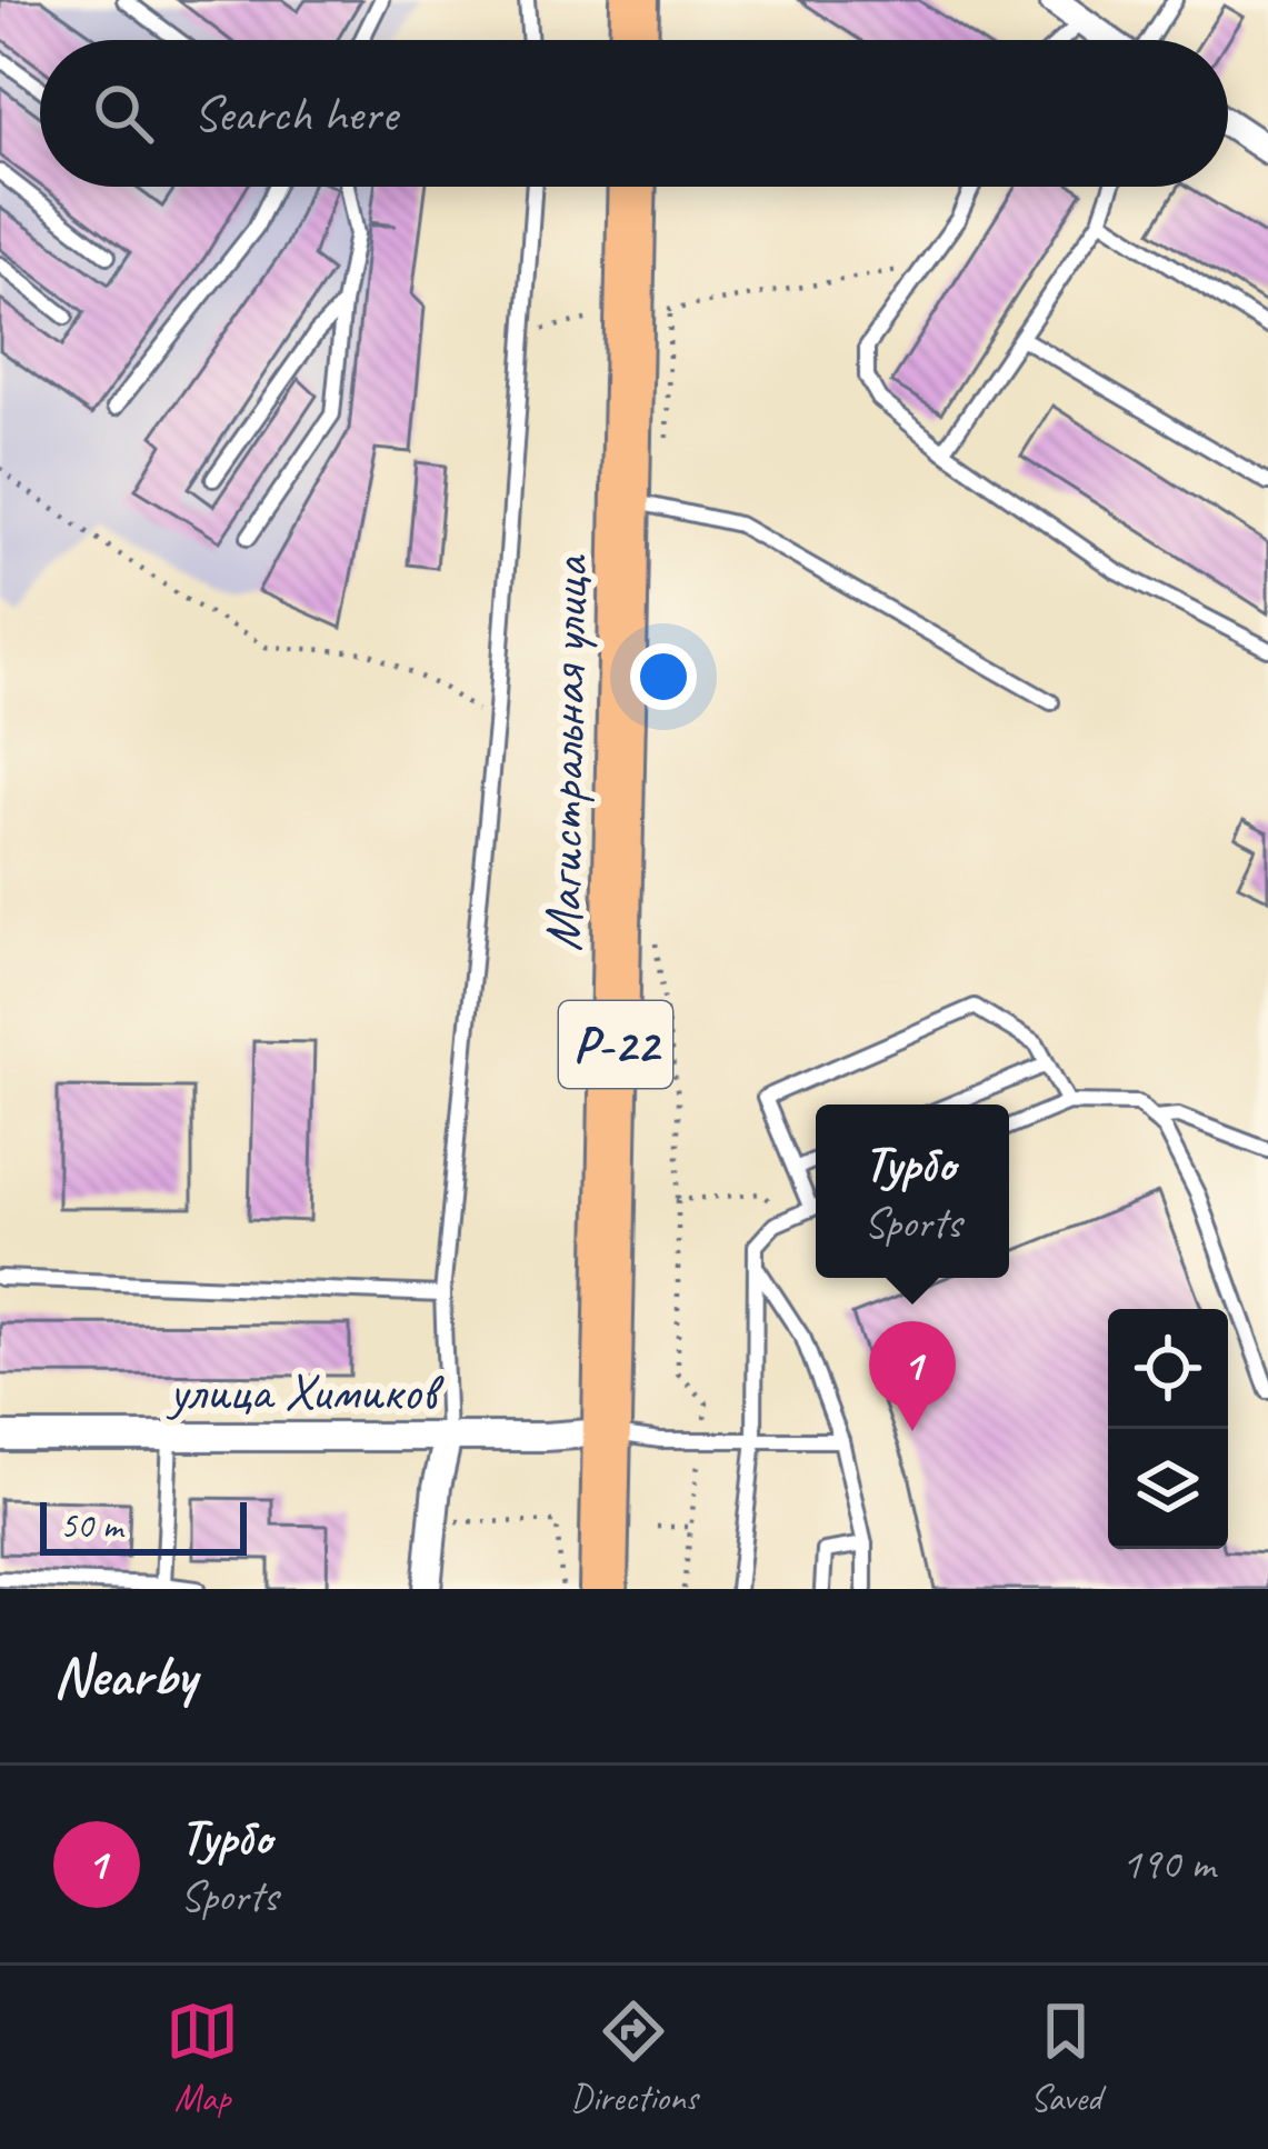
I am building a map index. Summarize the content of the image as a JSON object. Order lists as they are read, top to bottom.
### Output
{
  "streets": {
    "highway": ["Магистральная улица", "Р-22"],
    "street": ["улица Химиков"]
  },
  "crossings": [
    ["Магистральная улица", "улица Химиков"]
  ],
  "scale_bar": "50 m",
  "page": {
    "search": "Search here",
    "popup": ["Турбо", "Sports"],
    "pins": "1",
    "scale": "50 m",
    "heading": "Nearby",
    "list": [
      {
        "mark": "1",
        "name": "Турбо",
        "note": "Sports",
        "value": "190 m"
      }
    ],
    "nav": ["Map", "Directions", "Saved"]
  }
}
